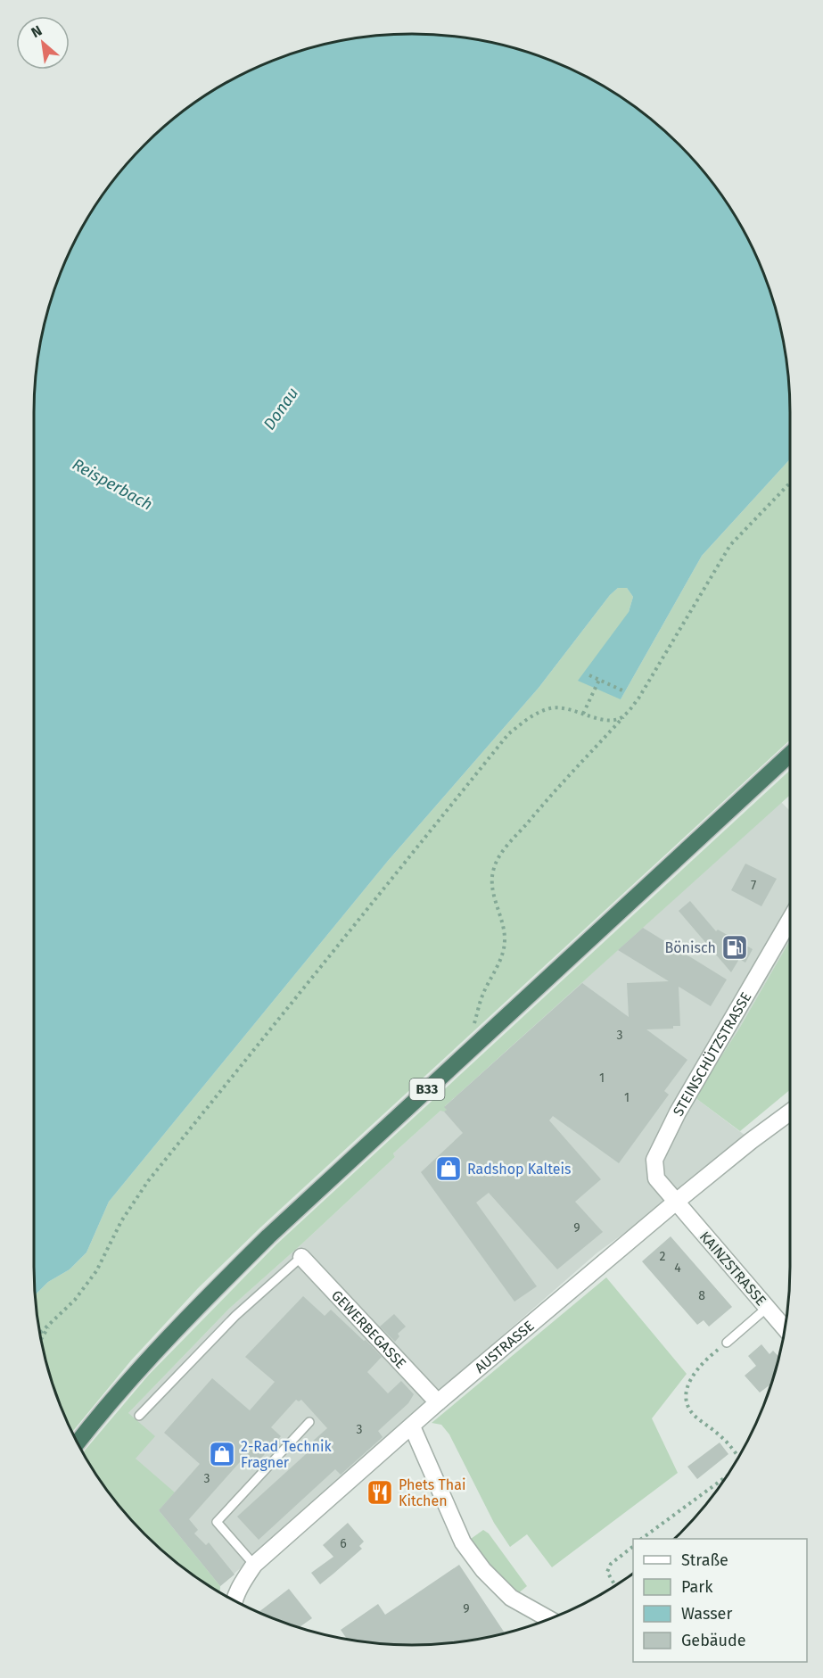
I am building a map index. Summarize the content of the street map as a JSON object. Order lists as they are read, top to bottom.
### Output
{
  "streets": {
    "highway": ["B33"],
    "street": [
      "STEINSCHÜTZSTRASSE",
      "KAINZSTRASSE",
      "GEWERBEGASSE",
      "AUSTRASSE"
    ]
  },
  "crossings": [
    ["STEINSCHÜTZSTRASSE", "KAINZSTRASSE"],
    ["STEINSCHÜTZSTRASSE", "AUSTRASSE"],
    ["KAINZSTRASSE", "AUSTRASSE"],
    ["GEWERBEGASSE", "AUSTRASSE"]
  ],
  "water": ["Donau", "Reisperbach"],
  "places": {
    "fuel station": ["Bönisch"],
    "shop": ["Radshop Kalteis", "2-Rad Technik Fragner"],
    "restaurant": ["Phets Thai Kitchen"]
  },
  "house_numbers": [
    "7",
    "3",
    "1",
    "1",
    "9",
    "2",
    "4",
    "8",
    "3",
    "3",
    "6",
    "9"
  ],
  "legend": [
    "Straße",
    "Park",
    "Wasser",
    "Gebäude"
  ],
  "north": "top left"
}
